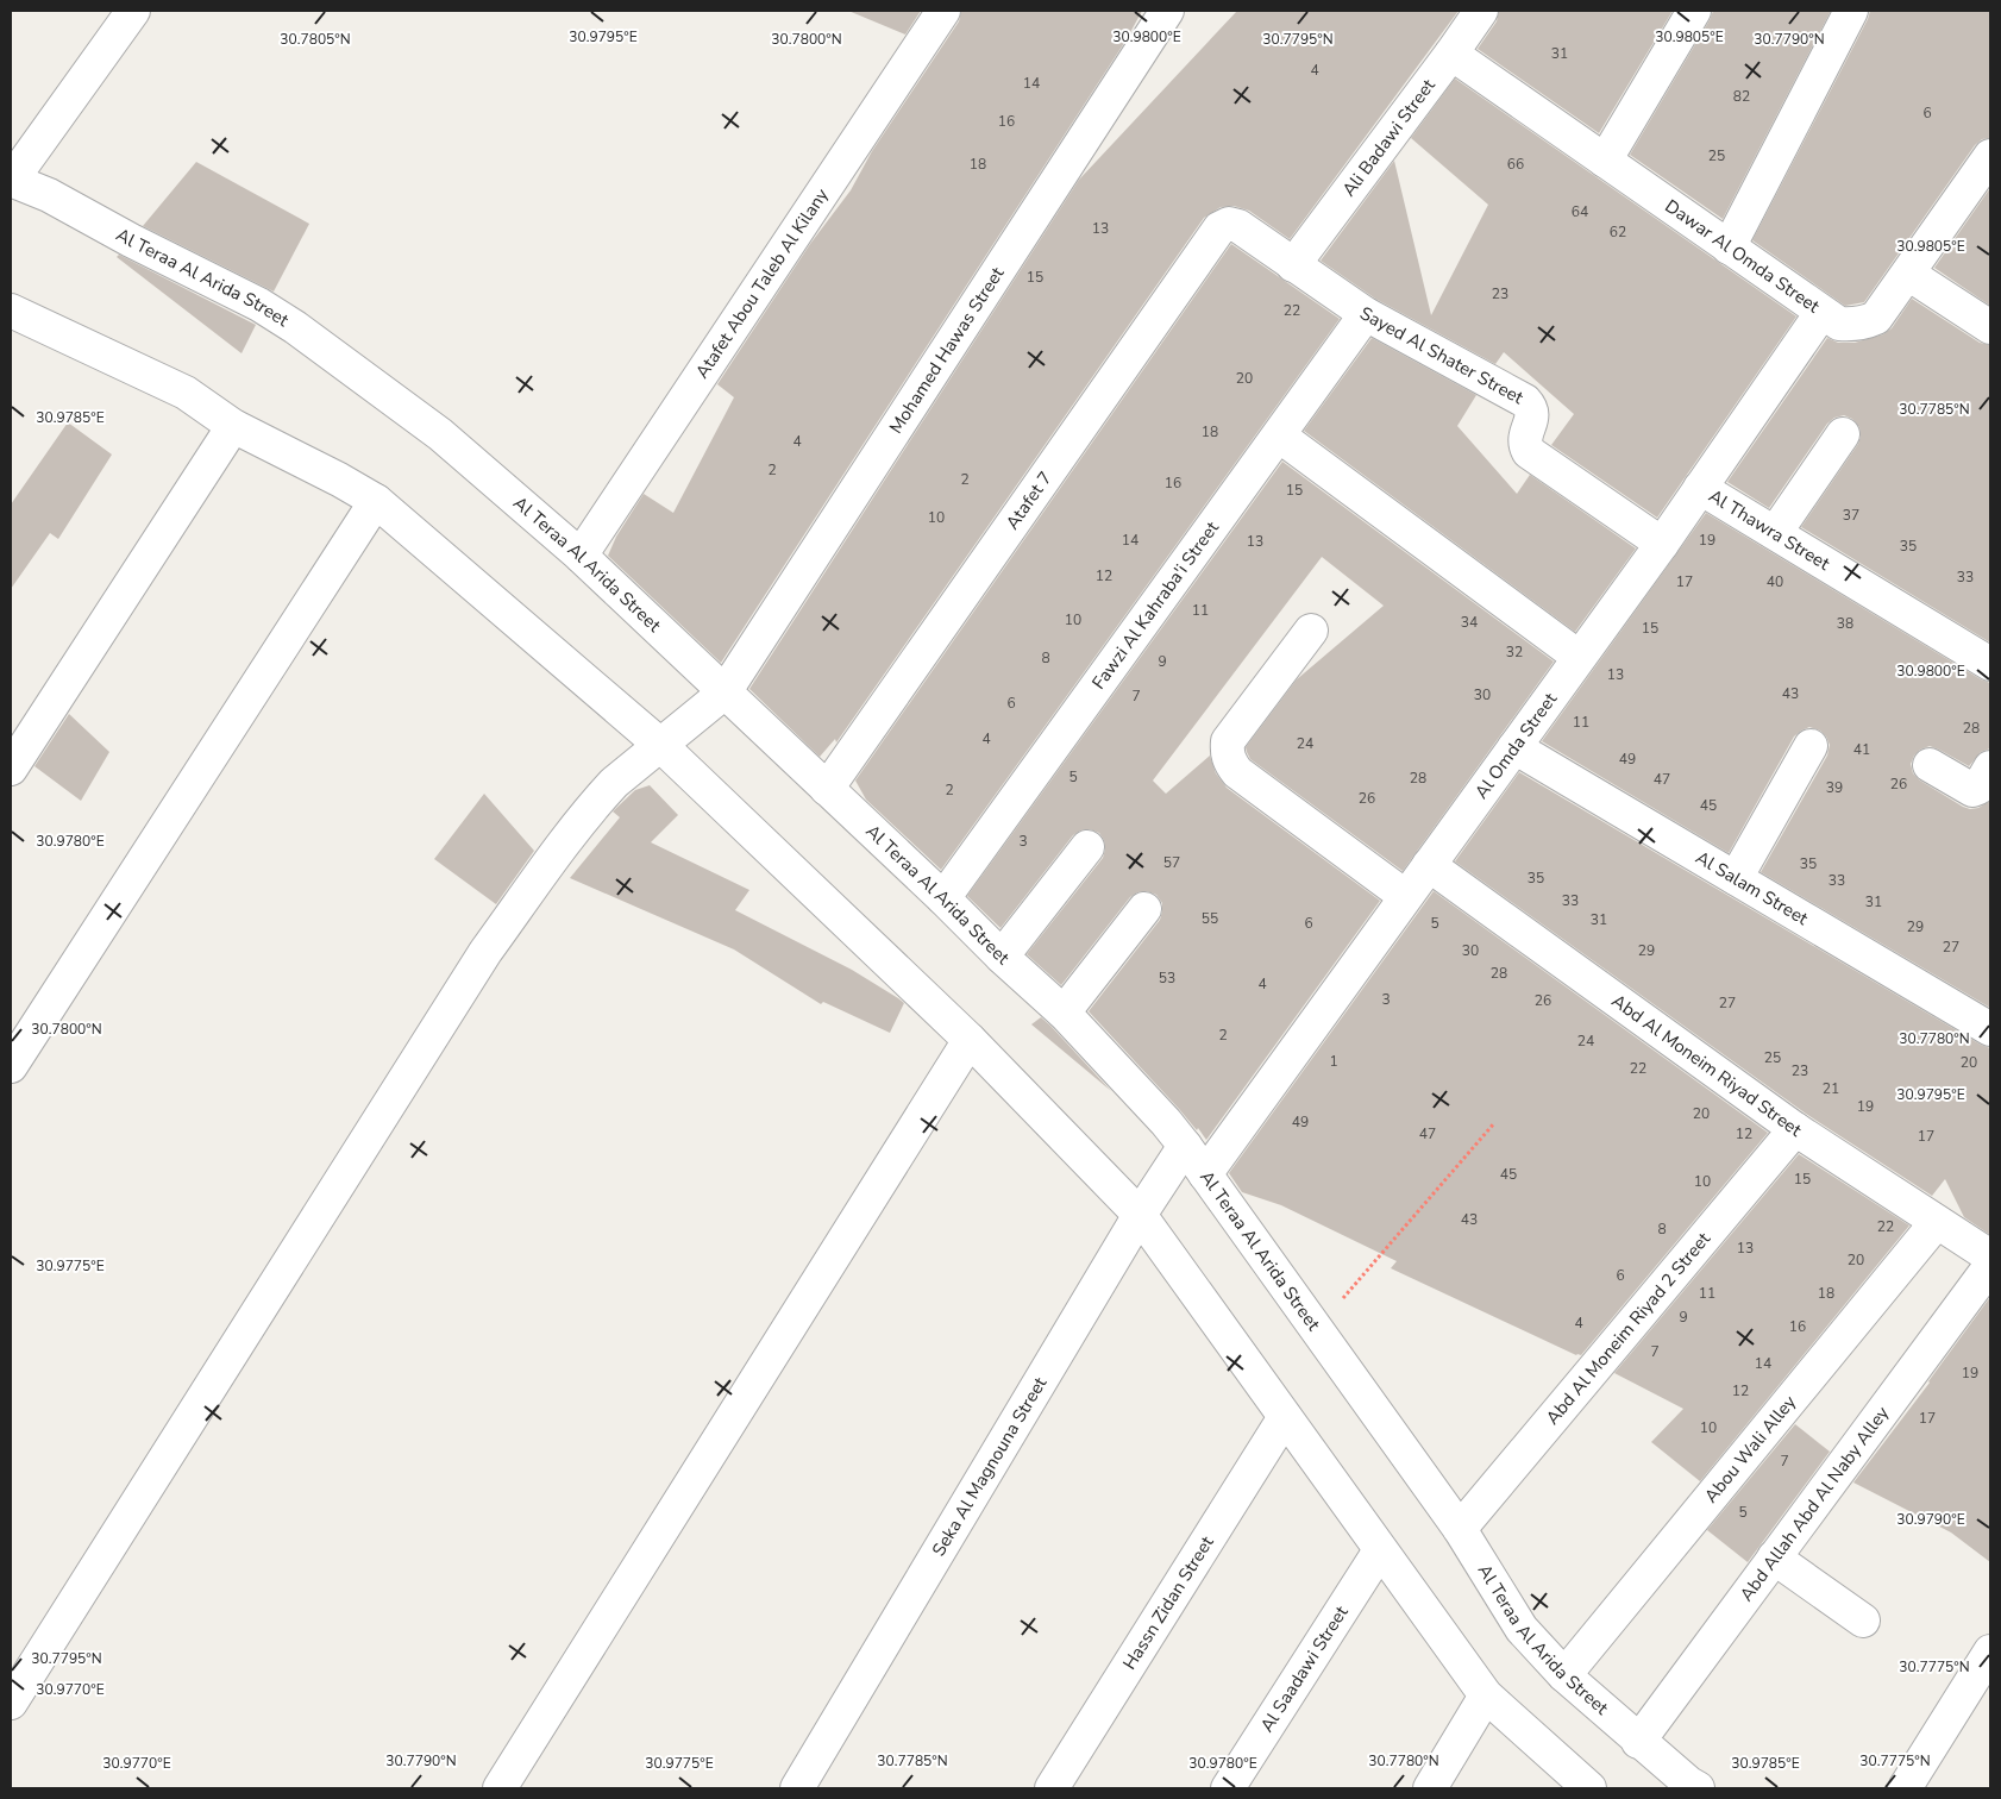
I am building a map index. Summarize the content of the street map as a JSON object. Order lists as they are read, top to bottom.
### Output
{
  "streets": {
    "street": [
      "Ali Badawi Street",
      "Dawar Al Omda Street",
      "Al Teraa Al Arida Street",
      "Atafet Abou Taleb Al Kilany",
      "Mohamed Hawas Street",
      "Sayed Al Shater Street",
      "Atafet 7",
      "Al Thawra Street",
      "Fawzi Al Kahraba'i Street",
      "Al Omda Street",
      "Al Salam Street",
      "Abd Al Moneim Riyad Street",
      "Abd Al Moneim Riyad 2 Street",
      "Abou Wali Alley",
      "Seka Al Magnouna Street",
      "Abd Allah Abd Al Naby Alley",
      "Hassn Zidan Street",
      "Al Saadawi Street"
    ]
  },
  "crossings": [
    ["Ali Badawi Street", "Dawar Al Omda Street"],
    ["Ali Badawi Street", "Sayed Al Shater Street"],
    ["Dawar Al Omda Street", "Al Omda Street"],
    ["Al Teraa Al Arida Street", "Atafet Abou Taleb Al Kilany"],
    ["Al Teraa Al Arida Street", "Mohamed Hawas Street"],
    ["Al Teraa Al Arida Street", "Atafet 7"],
    ["Al Teraa Al Arida Street", "Fawzi Al Kahraba'i Street"],
    ["Al Teraa Al Arida Street", "Al Omda Street"],
    ["Al Teraa Al Arida Street", "Abd Al Moneim Riyad 2 Street"],
    ["Al Teraa Al Arida Street", "Abou Wali Alley"],
    ["Al Teraa Al Arida Street", "Seka Al Magnouna Street"],
    ["Al Teraa Al Arida Street", "Abd Allah Abd Al Naby Alley"],
    ["Sayed Al Shater Street", "Atafet 7"],
    ["Sayed Al Shater Street", "Fawzi Al Kahraba'i Street"],
    ["Sayed Al Shater Street", "Al Omda Street"],
    ["Al Thawra Street", "Al Omda Street"],
    ["Al Omda Street", "Al Salam Street"],
    ["Al Omda Street", "Abd Al Moneim Riyad Street"],
    ["Abd Al Moneim Riyad Street", "Abd Al Moneim Riyad 2 Street"],
    ["Abd Al Moneim Riyad Street", "Abou Wali Alley"]
  ],
  "house_numbers": [
    "31",
    "4",
    "14",
    "82",
    "6",
    "16",
    "25",
    "18",
    "66",
    "64",
    "13",
    "62",
    "15",
    "23",
    "22",
    "20",
    "18",
    "4",
    "2",
    "2",
    "16",
    "15",
    "37",
    "10",
    "14",
    "19",
    "13",
    "35",
    "12",
    "33",
    "17",
    "40",
    "11",
    "10",
    "34",
    "38",
    "15",
    "32",
    "8",
    "9",
    "13",
    "43",
    "30",
    "7",
    "6",
    "11",
    "28",
    "4",
    "24",
    "41",
    "49",
    "5",
    "28",
    "47",
    "26",
    "39",
    "2",
    "26",
    "45",
    "3",
    "57",
    "35",
    "35",
    "33",
    "33",
    "31",
    "55",
    "31",
    "6",
    "5",
    "29",
    "27",
    "30",
    "29",
    "28",
    "53",
    "4",
    "3",
    "26",
    "27",
    "2",
    "24",
    "25",
    "1",
    "20",
    "22",
    "23",
    "21",
    "19",
    "20",
    "49",
    "47",
    "12",
    "17",
    "45",
    "15",
    "10",
    "43",
    "22",
    "8",
    "13",
    "20",
    "6",
    "11",
    "18",
    "9",
    "4",
    "16",
    "7",
    "14",
    "19",
    "12",
    "17",
    "10",
    "7",
    "5"
  ],
  "coordinates": [
    "30.9795°E",
    "30.9800°E",
    "30.9805°E",
    "30.7805°N",
    "30.7800°N",
    "30.7795°N",
    "30.7790°N",
    "30.7785°N",
    "30.9785°E",
    "30.9780°E",
    "30.7780°N",
    "30.9775°E",
    "30.9790°E",
    "30.7775°N",
    "30.9770°E"
  ]
}
